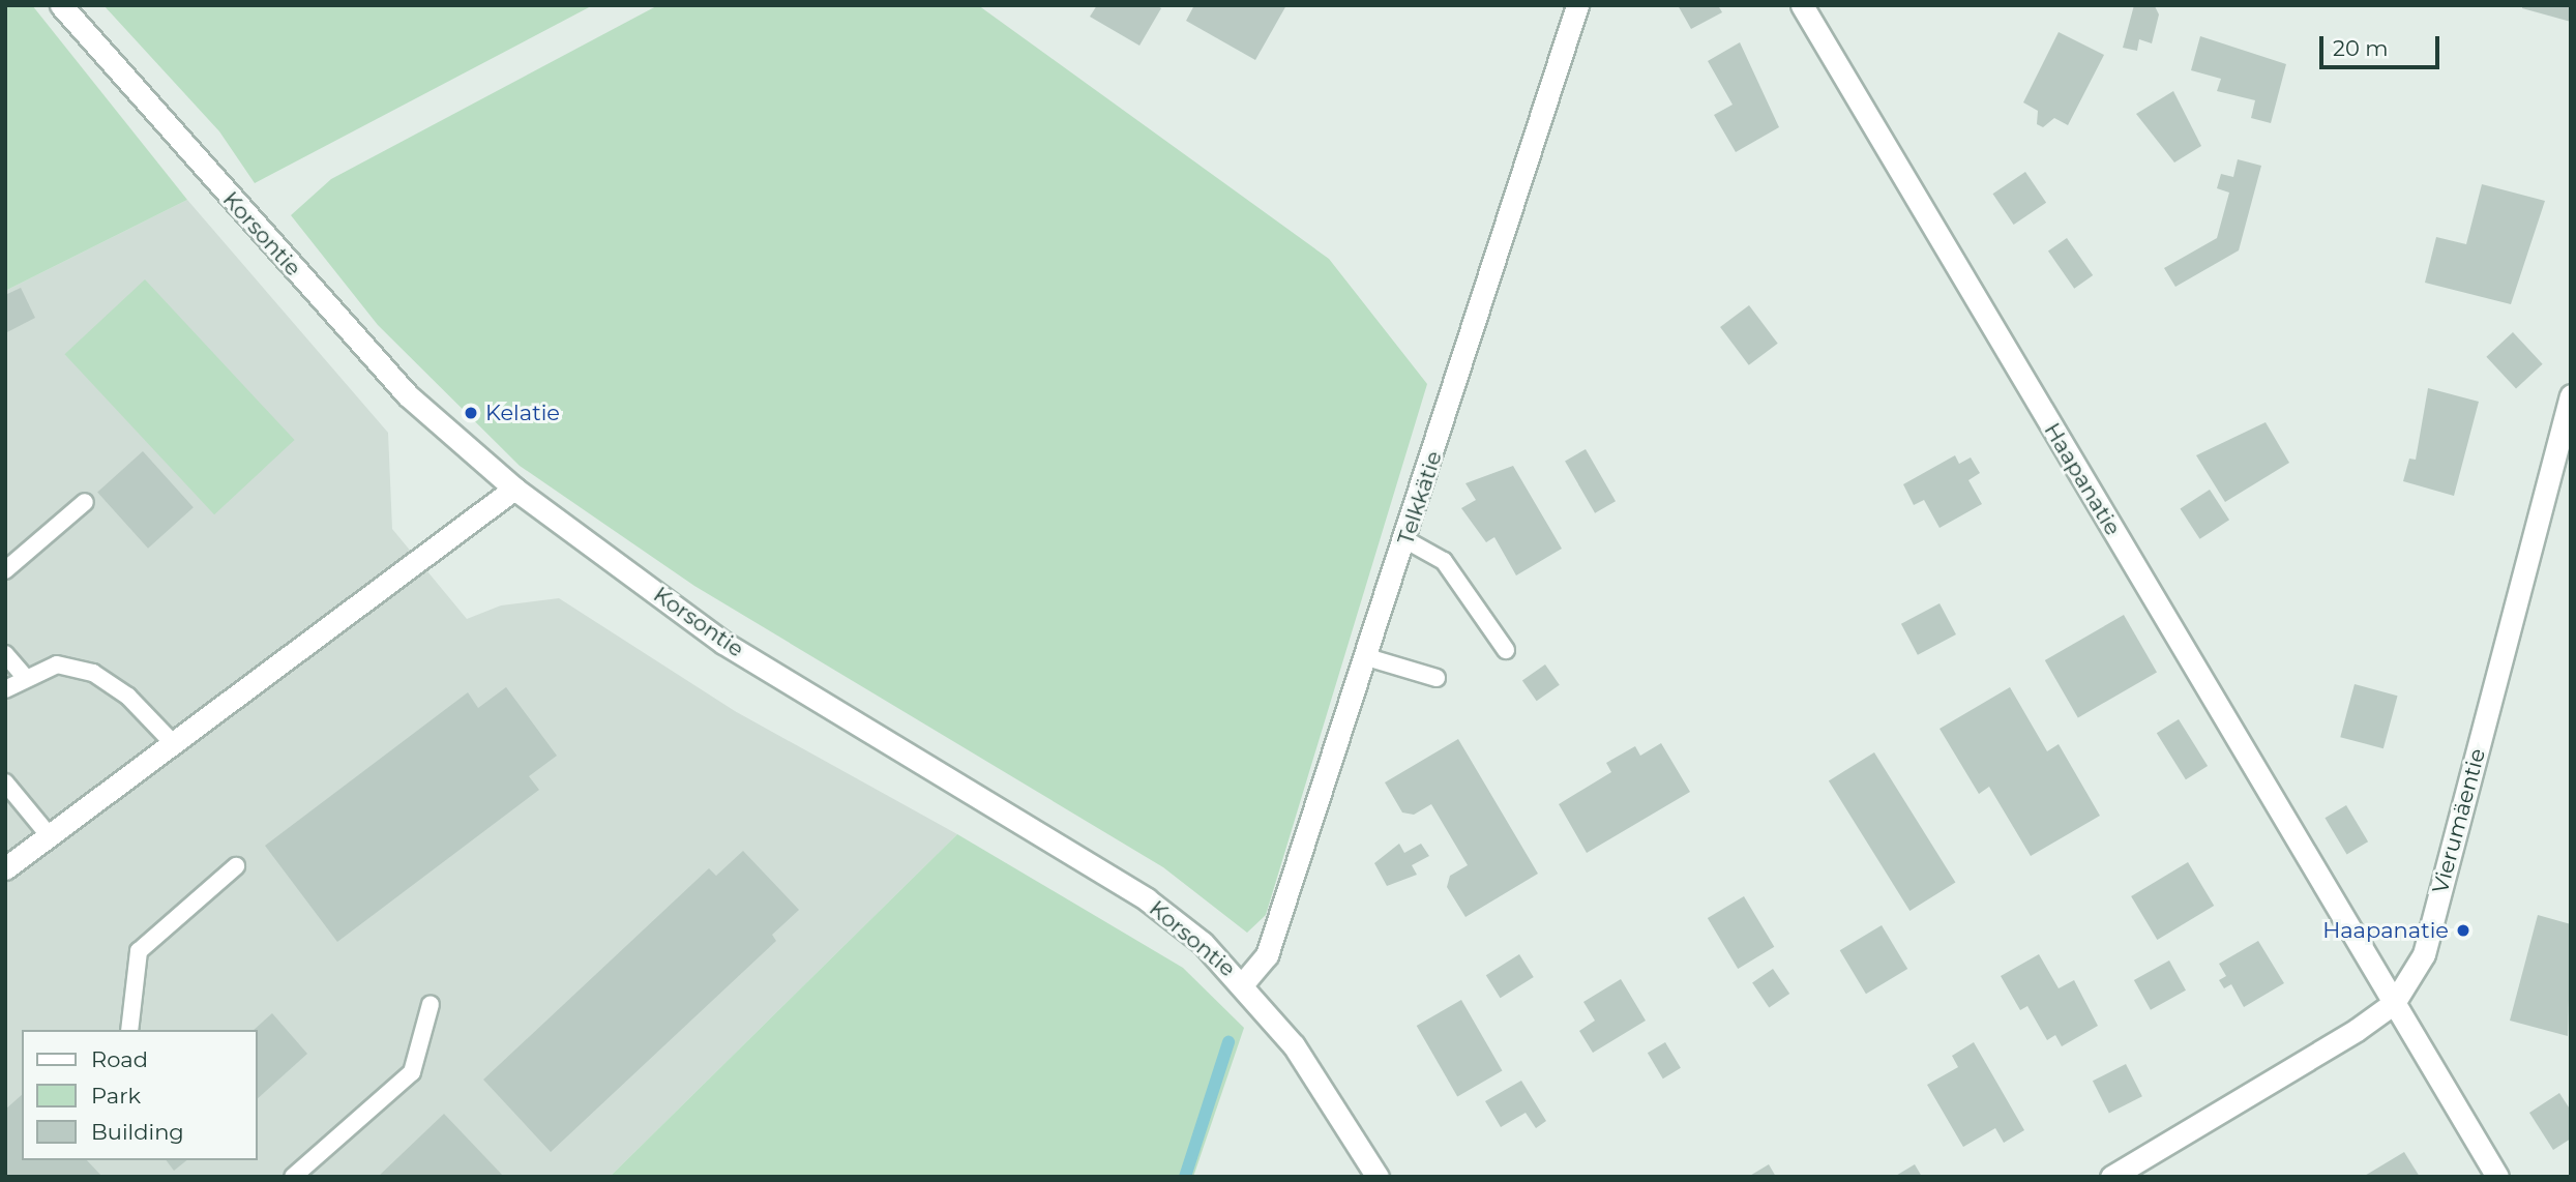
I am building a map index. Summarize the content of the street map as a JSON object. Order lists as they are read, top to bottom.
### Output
{
  "streets": {
    "street": [
      "Korsontie",
      "Haapanatie",
      "Telkkätie",
      "Vierumäentie"
    ]
  },
  "crossings": [
    ["Korsontie", "Telkkätie"],
    ["Haapanatie", "Vierumäentie"]
  ],
  "places": ["Kelatie", "Haapanatie"],
  "legend": ["Road", "Park", "Building"],
  "scale_bar": "20 m"
}
